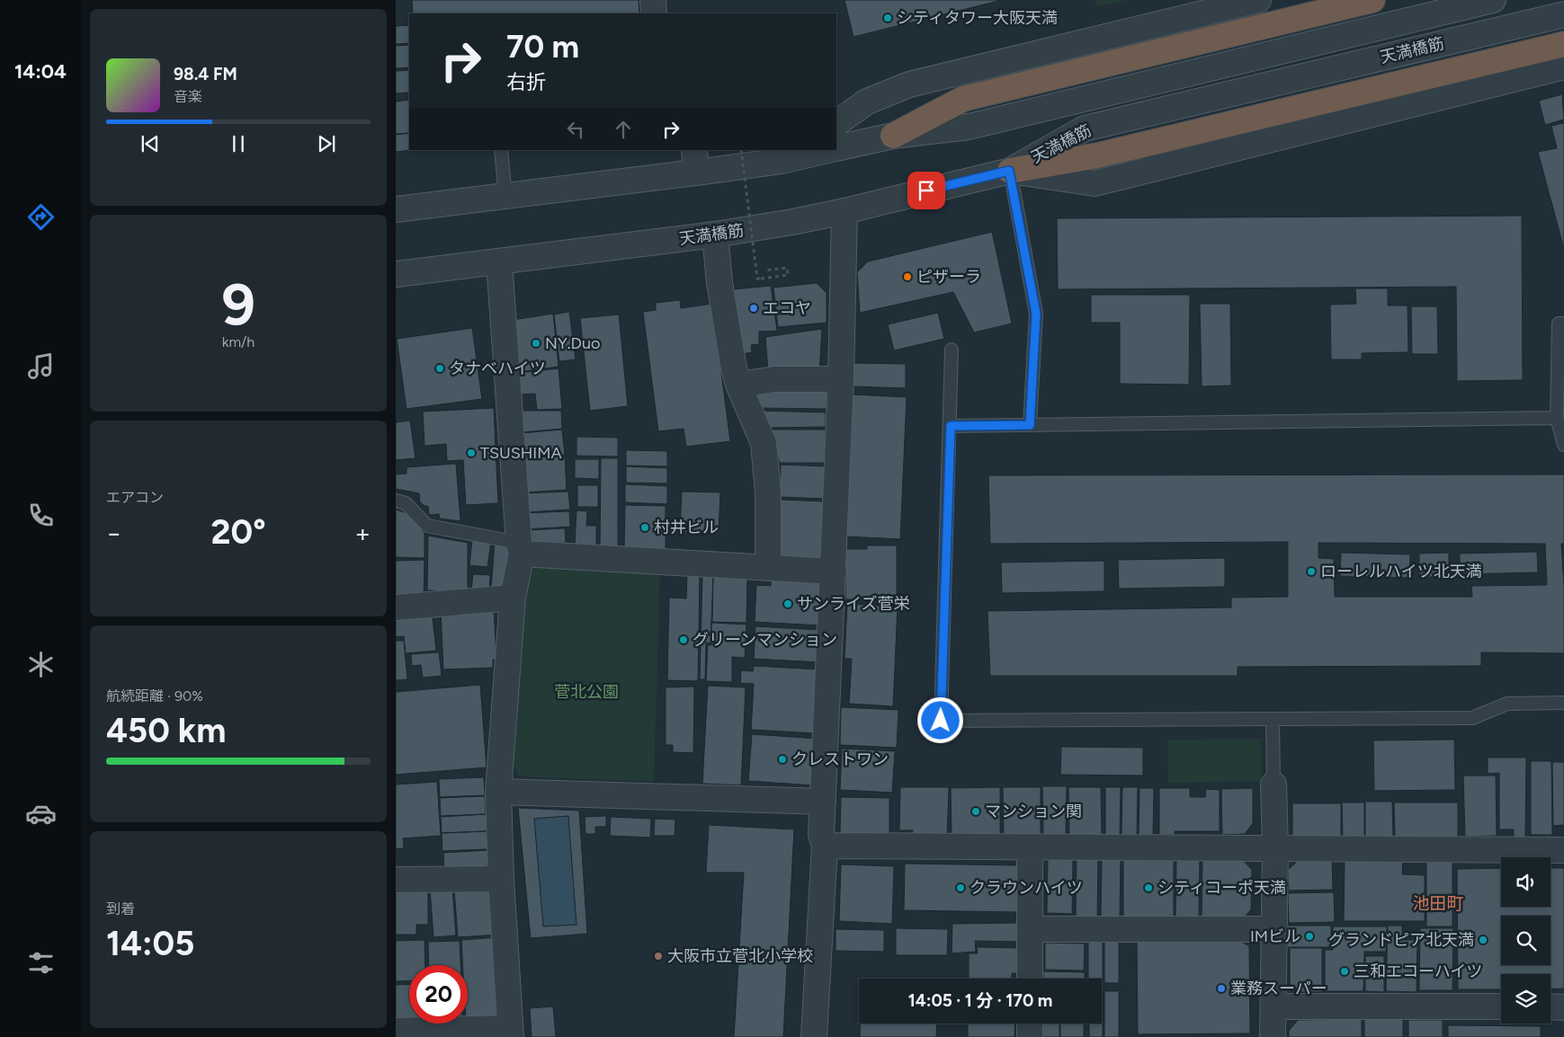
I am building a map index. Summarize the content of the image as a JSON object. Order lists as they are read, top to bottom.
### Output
{
  "streets": {
    "street": ["天満橋筋"]
  },
  "districts": ["池田町"],
  "parks": ["菅北公園"],
  "places": [
    "シティタワー大阪天満",
    "ピザーラ",
    "エコヤ",
    "NY.Duo",
    "タナベハイツ",
    "TSUSHIMA",
    "村井ビル",
    "ローレルハイツ北天満",
    "サンライズ菅栄",
    "グリーンマンション",
    "クレストワン",
    "マンション関",
    "クラウンハイツ",
    "シティコーポ天満",
    "IMビル",
    "グランドピア北天満",
    "大阪市立菅北小学校",
    "三和エコーハイツ",
    "業務スーパー"
  ],
  "page": {
    "tabs": "14:04",
    "turn": ["70 m", "右折"],
    "song": ["98.4 FM", "音楽"],
    "tile": [
      ["9", "km/h"],
      "エアコン",
      ["航続距離 · 90%", "450 km"],
      ["到着", "14:05"]
    ],
    "heat": ["−", "20°", "+"],
    "limit": "20",
    "trip": "14:05 · 1 分 · 170 m"
  }
}
